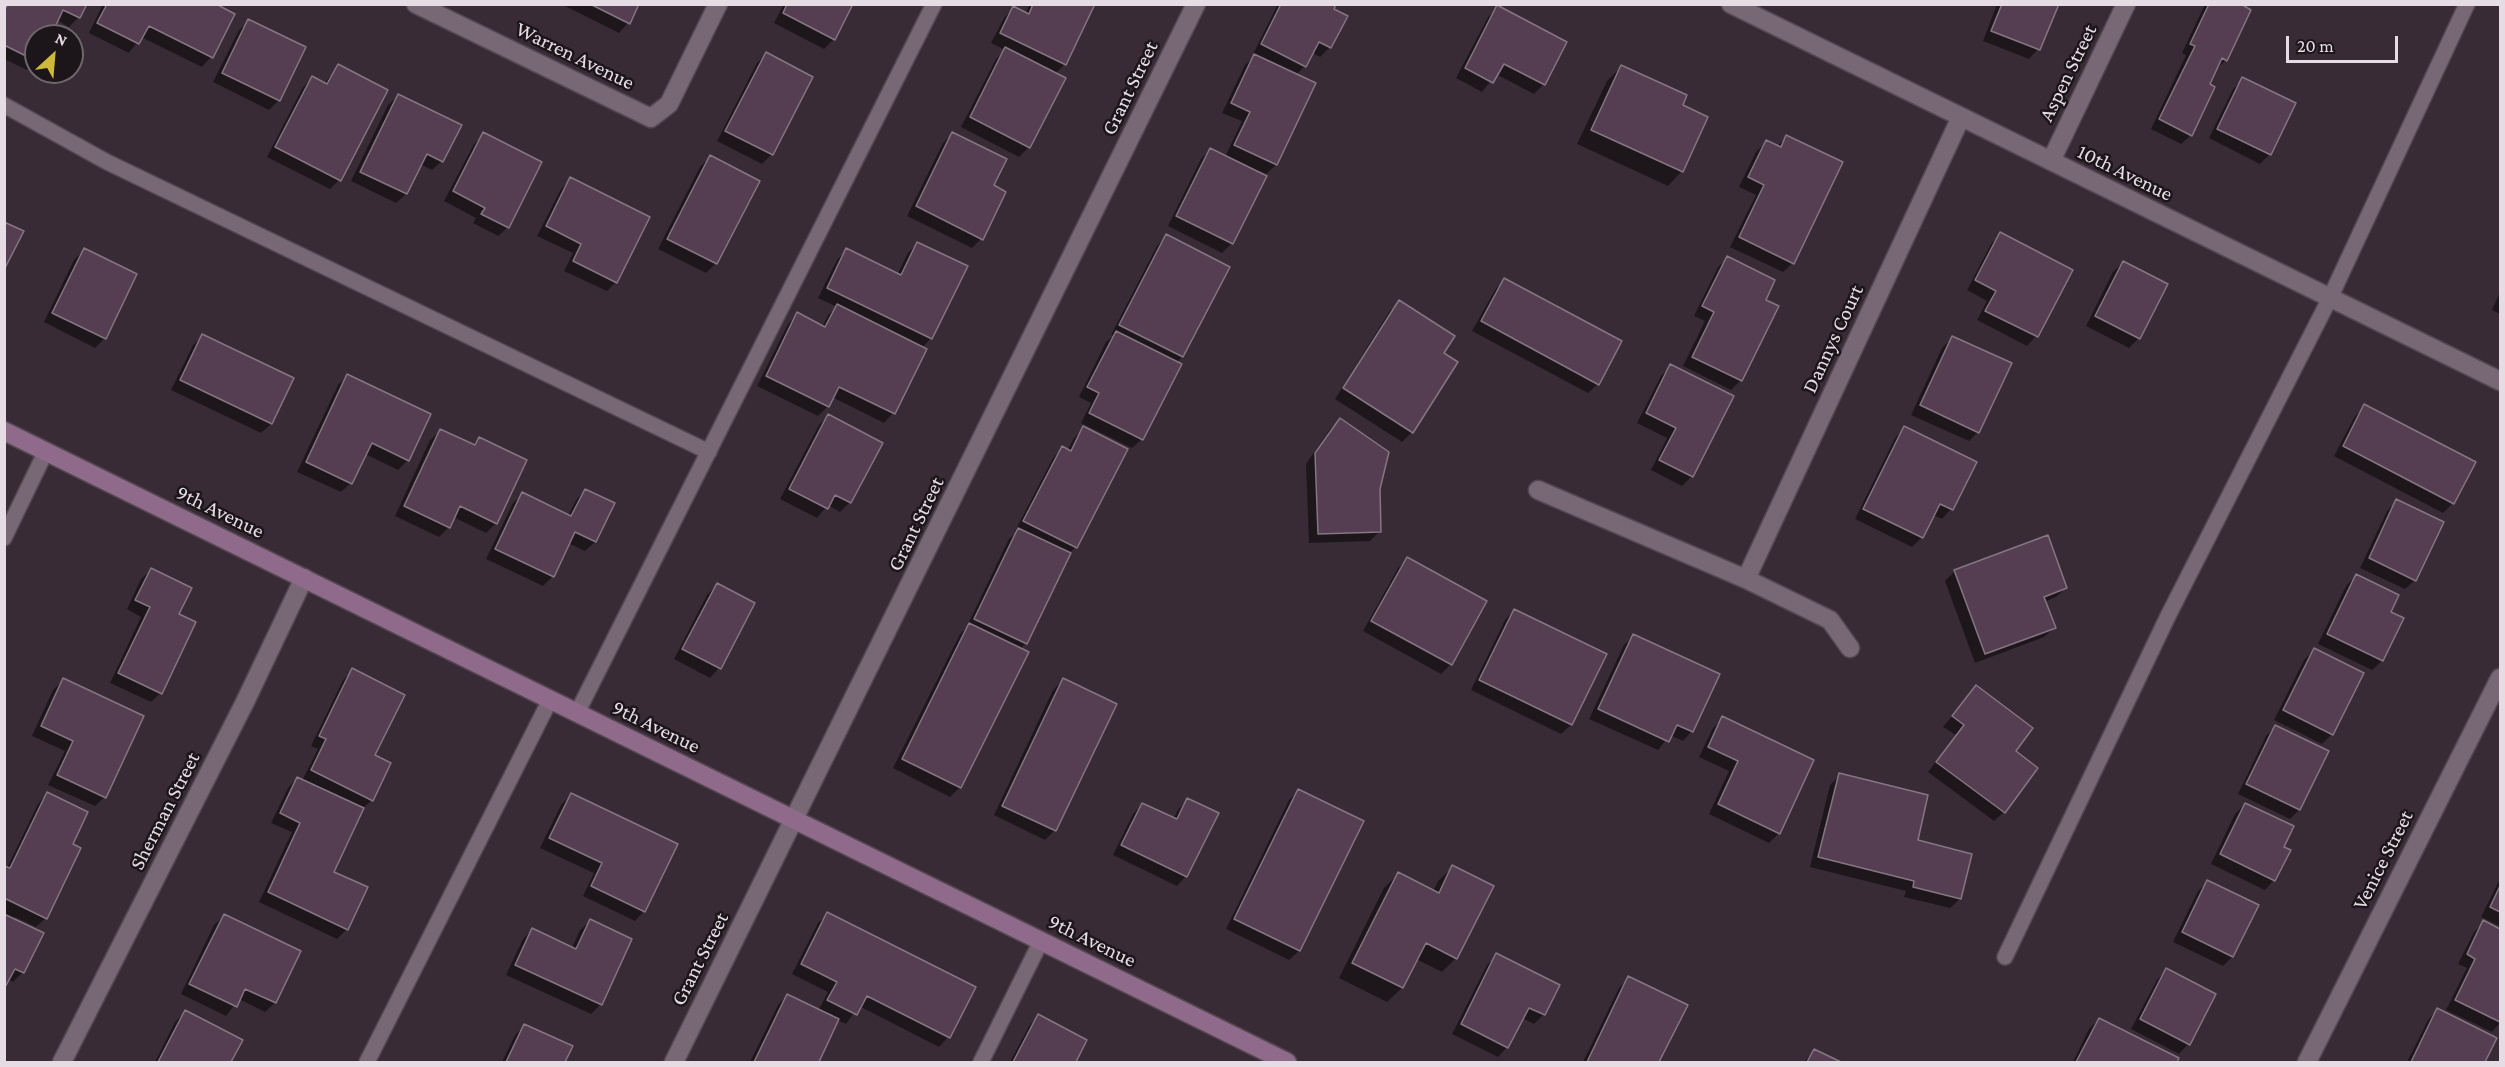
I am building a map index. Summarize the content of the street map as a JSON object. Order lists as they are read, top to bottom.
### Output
{
  "streets": {
    "main road": ["9th Avenue"],
    "street": [
      "Warren Avenue",
      "Aspen Street",
      "Grant Street",
      "10th Avenue",
      "Dannys Court",
      "Sherman Street",
      "Venice Street"
    ]
  },
  "crossings": [
    ["Aspen Street", "10th Avenue"],
    ["Grant Street", "9th Avenue"],
    ["10th Avenue", "Dannys Court"],
    ["9th Avenue", "Sherman Street"]
  ],
  "scale_bar": "20 m",
  "north": "top right"
}
